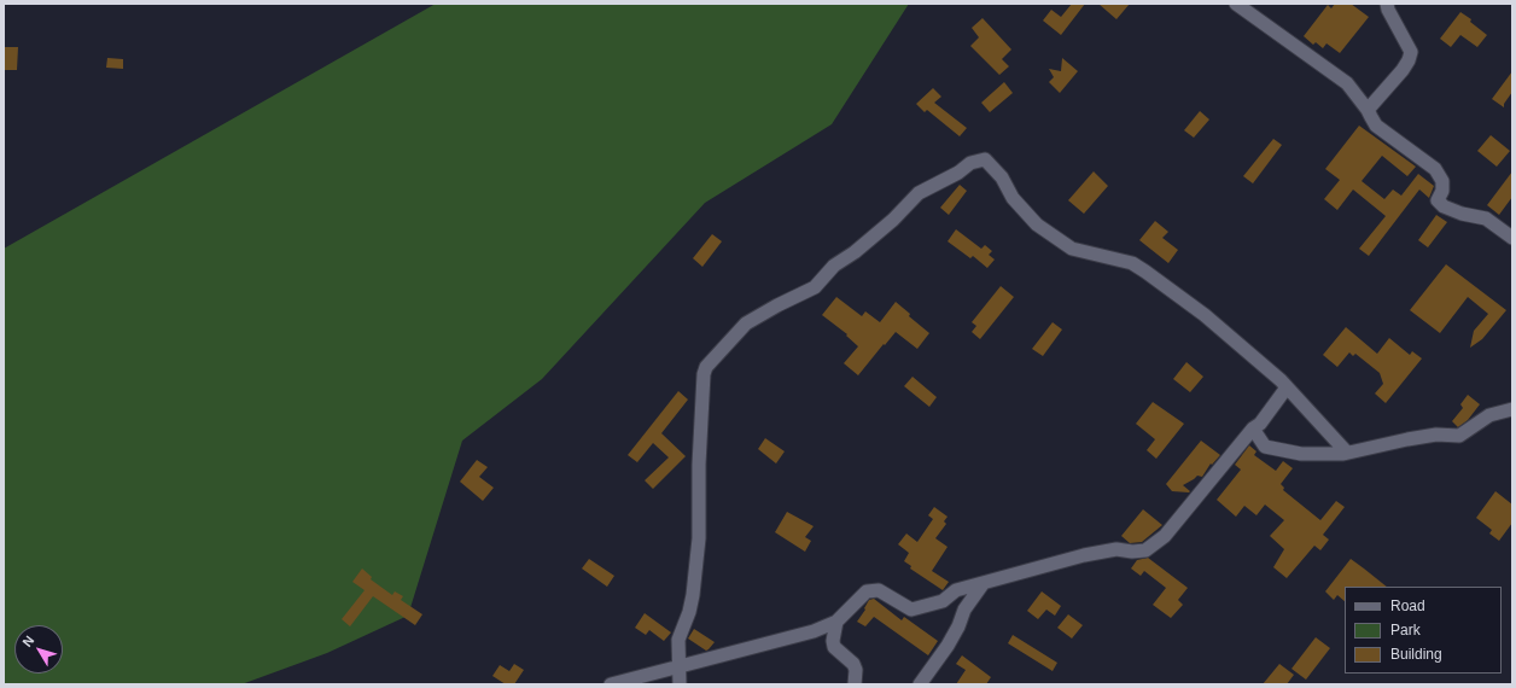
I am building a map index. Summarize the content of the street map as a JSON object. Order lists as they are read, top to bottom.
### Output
{
  "legend": ["Road", "Park", "Building"],
  "north": "top left"
}
